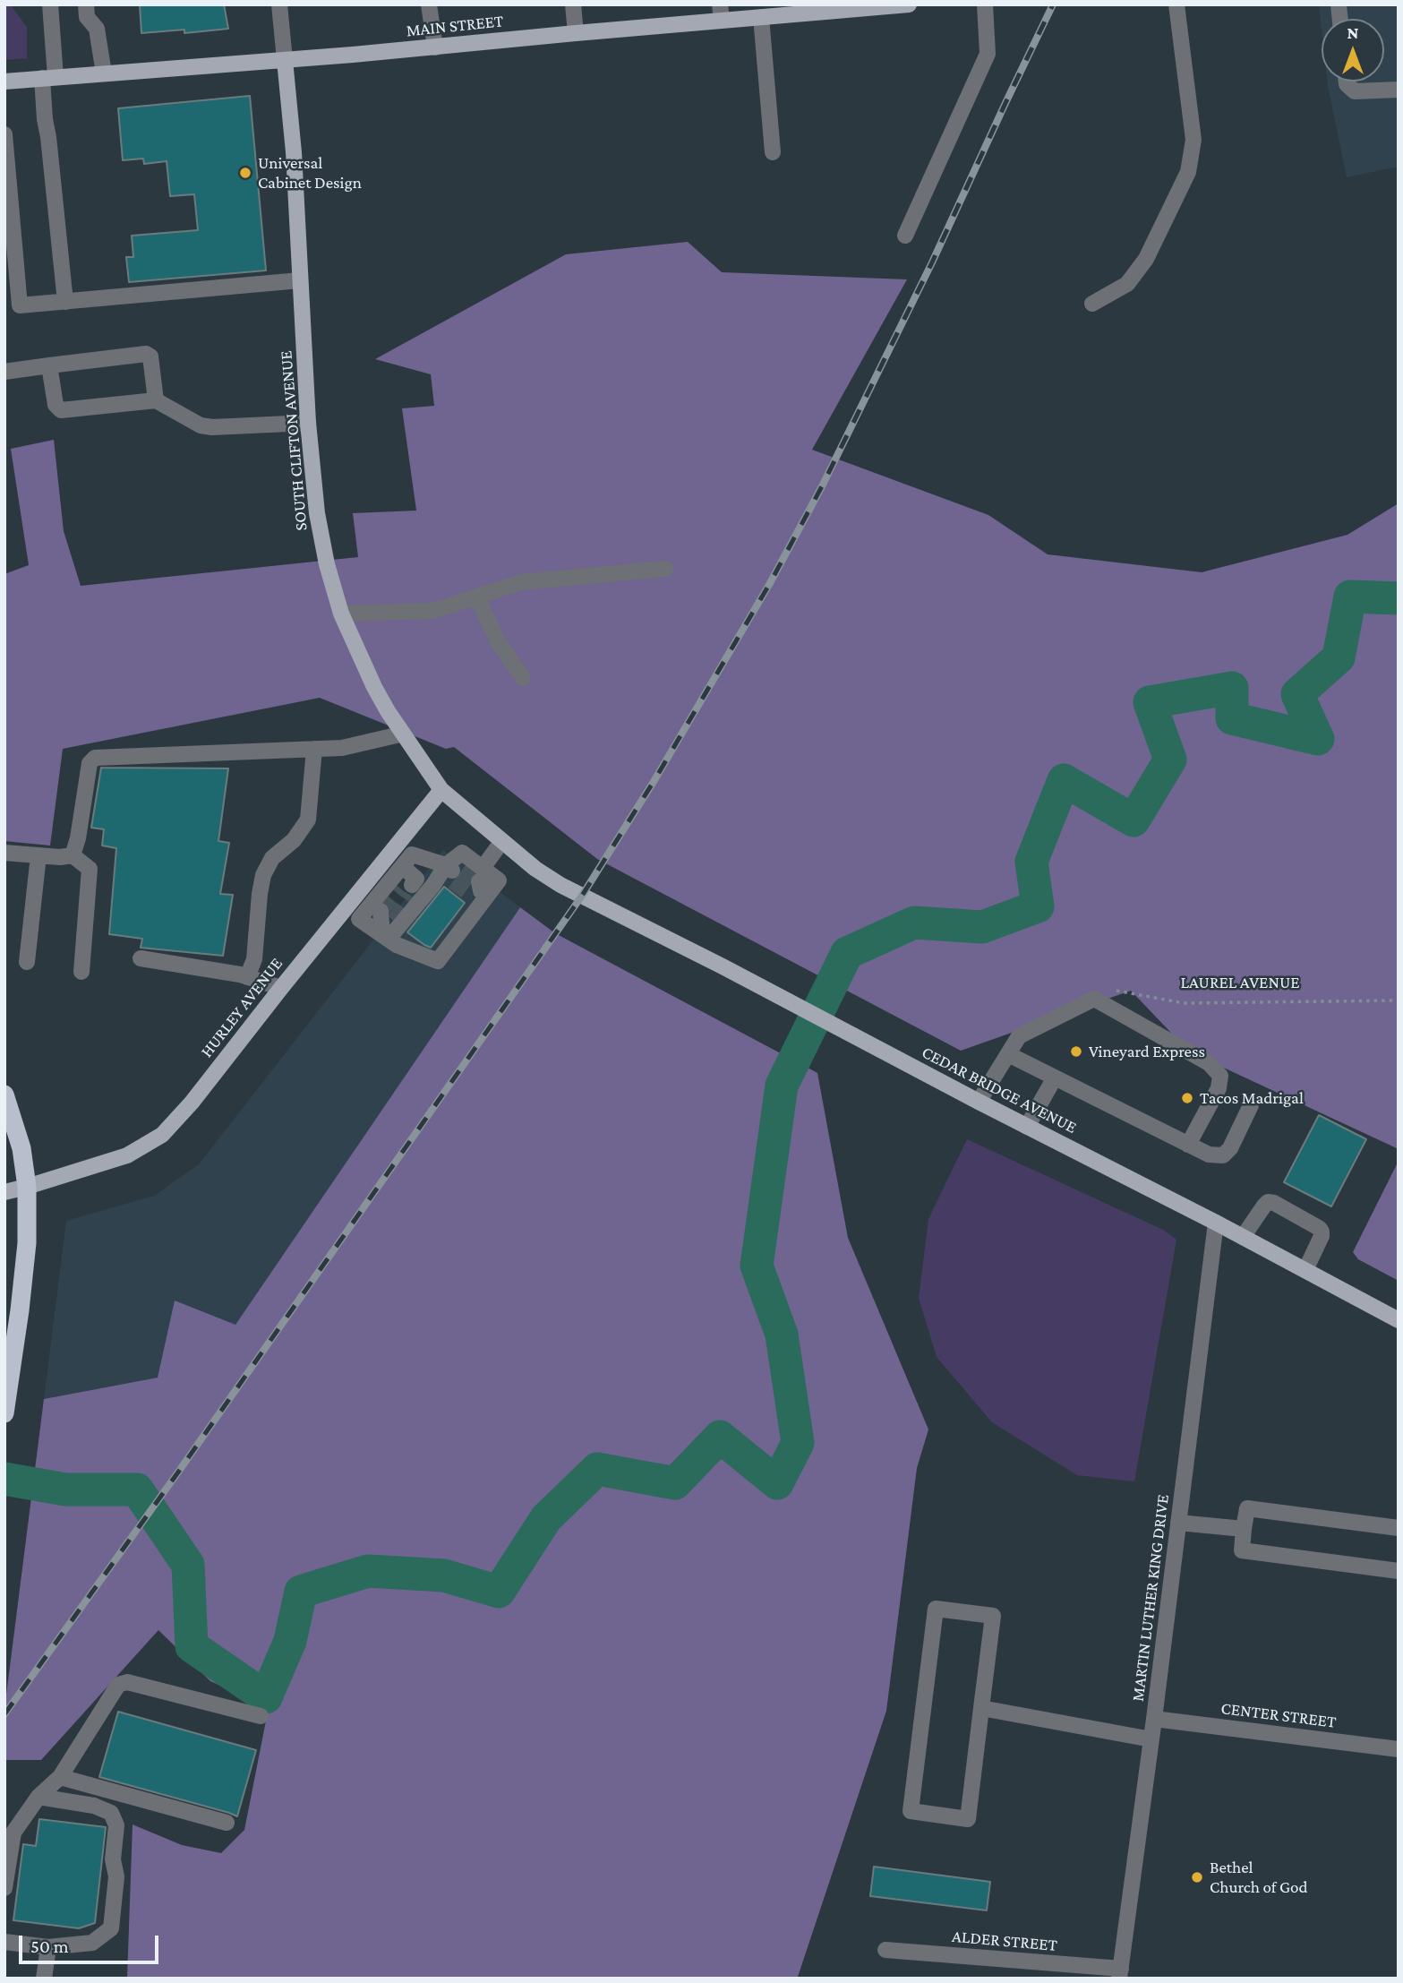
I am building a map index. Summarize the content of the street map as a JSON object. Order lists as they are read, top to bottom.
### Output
{
  "streets": {
    "main road": [
      "MAIN STREET",
      "SOUTH CLIFTON AVENUE",
      "HURLEY AVENUE",
      "CEDAR BRIDGE AVENUE"
    ],
    "street": ["MARTIN LUTHER KING DRIVE", "CENTER STREET", "ALDER STREET"],
    "path": ["LAUREL AVENUE"]
  },
  "crossings": [
    ["MAIN STREET", "SOUTH CLIFTON AVENUE"],
    ["SOUTH CLIFTON AVENUE", "HURLEY AVENUE"],
    ["SOUTH CLIFTON AVENUE", "CEDAR BRIDGE AVENUE"],
    ["CEDAR BRIDGE AVENUE", "MARTIN LUTHER KING DRIVE"],
    ["MARTIN LUTHER KING DRIVE", "CENTER STREET"],
    ["MARTIN LUTHER KING DRIVE", "ALDER STREET"]
  ],
  "places": [
    "Universal Cabinet Design",
    "Vineyard Express",
    "Tacos Madrigal",
    "Bethel Church of God"
  ],
  "scale_bar": "50 m",
  "north": "top"
}
